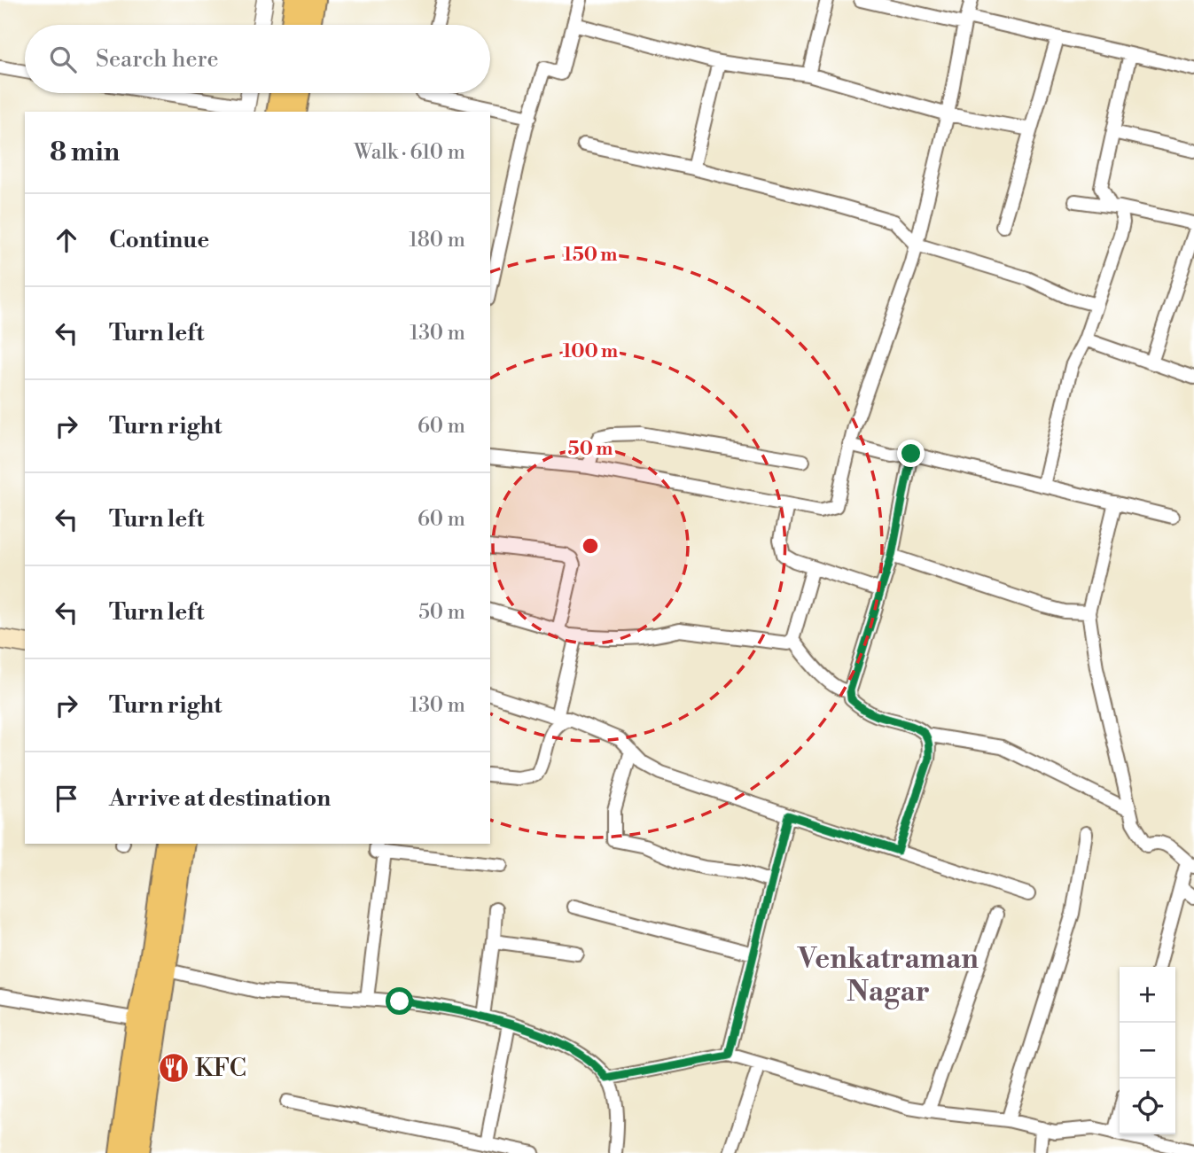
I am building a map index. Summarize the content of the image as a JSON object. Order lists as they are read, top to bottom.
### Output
{
  "districts": ["Venkatraman Nagar"],
  "places": {
    "restaurant": ["KFC"]
  },
  "page": {
    "search": "Search here",
    "heading": ["8 min", "Walk · 610 m"],
    "list": [
      ["Continue", "180 m"],
      ["Turn left", "130 m"],
      ["Turn right", "60 m"],
      ["Turn left", "60 m"],
      ["Turn left", "50 m"],
      ["Turn right", "130 m"],
      "Arrive at destination"
    ],
    "map_buttons": ["+", "−"]
  },
  "rings": ["150 m", "100 m", "50 m"]
}
